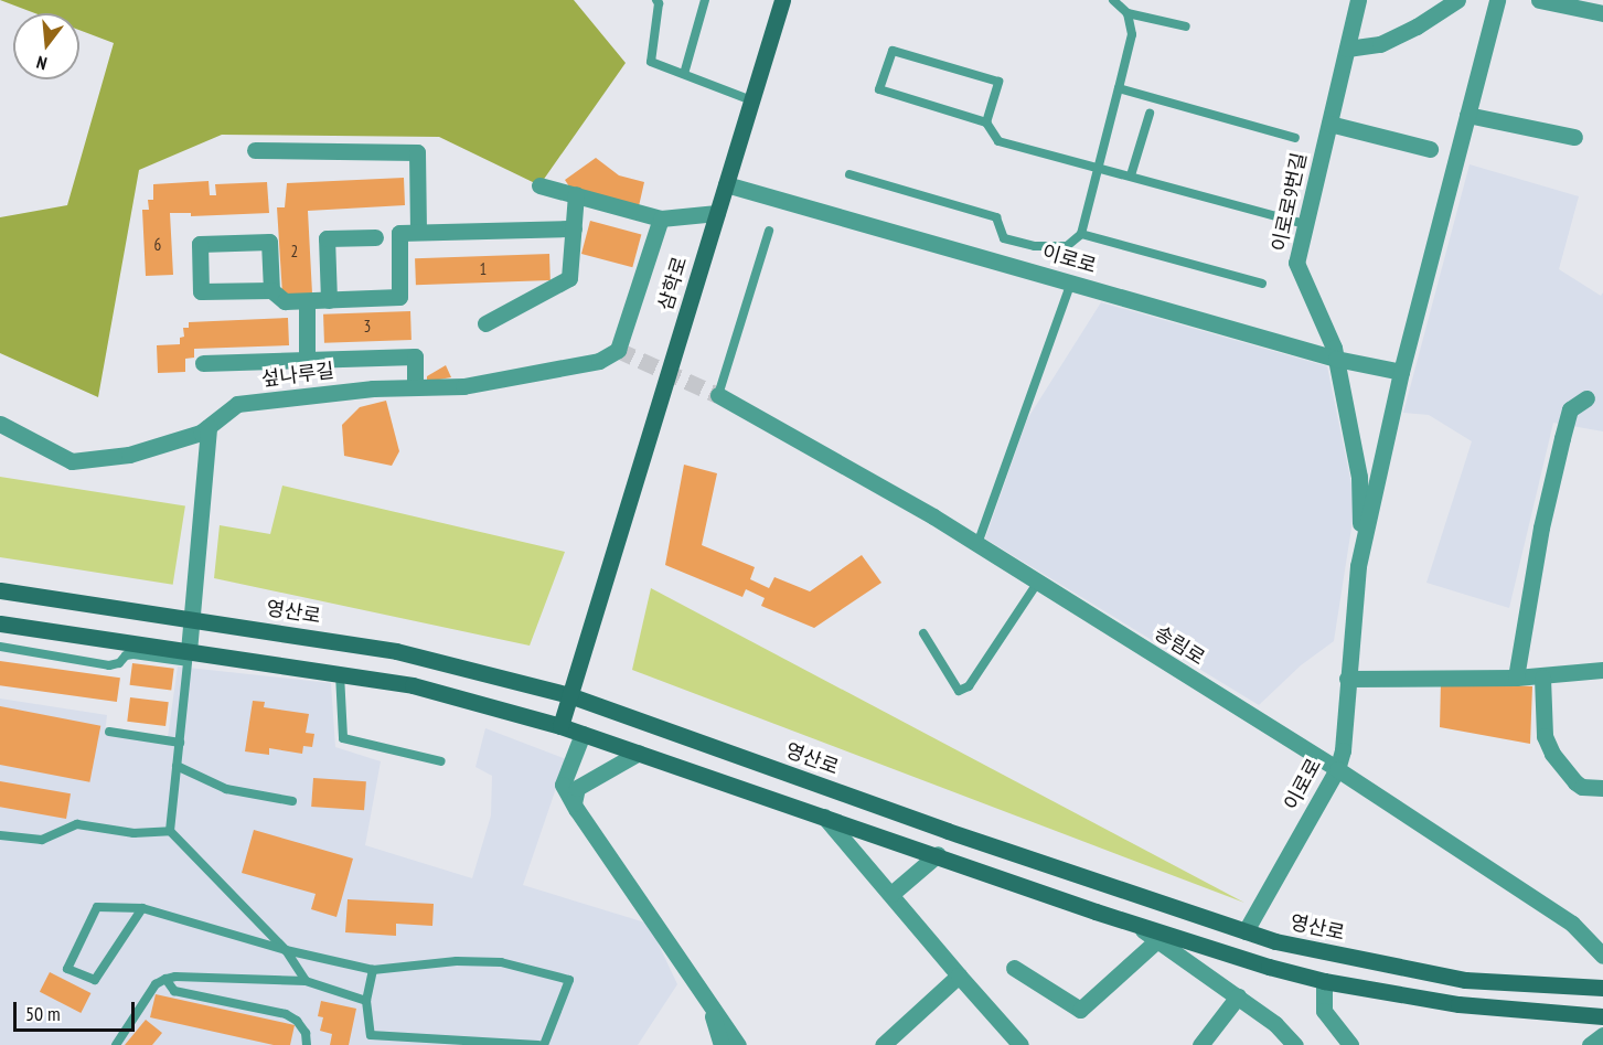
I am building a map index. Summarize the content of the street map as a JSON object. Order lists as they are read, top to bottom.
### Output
{
  "streets": {
    "street": [
      "이로로9번길",
      "이로로",
      "삼학로",
      "섶나루길",
      "영산로",
      "송림로"
    ]
  },
  "crossings": [
    ["이로로9번길", "이로로"],
    ["이로로", "삼학로"],
    ["이로로", "영산로"],
    ["이로로", "송림로"],
    ["삼학로", "영산로"]
  ],
  "house_numbers": [
    "6",
    "2",
    "1",
    "3"
  ],
  "scale_bar": "50 m",
  "north": "bottom"
}
